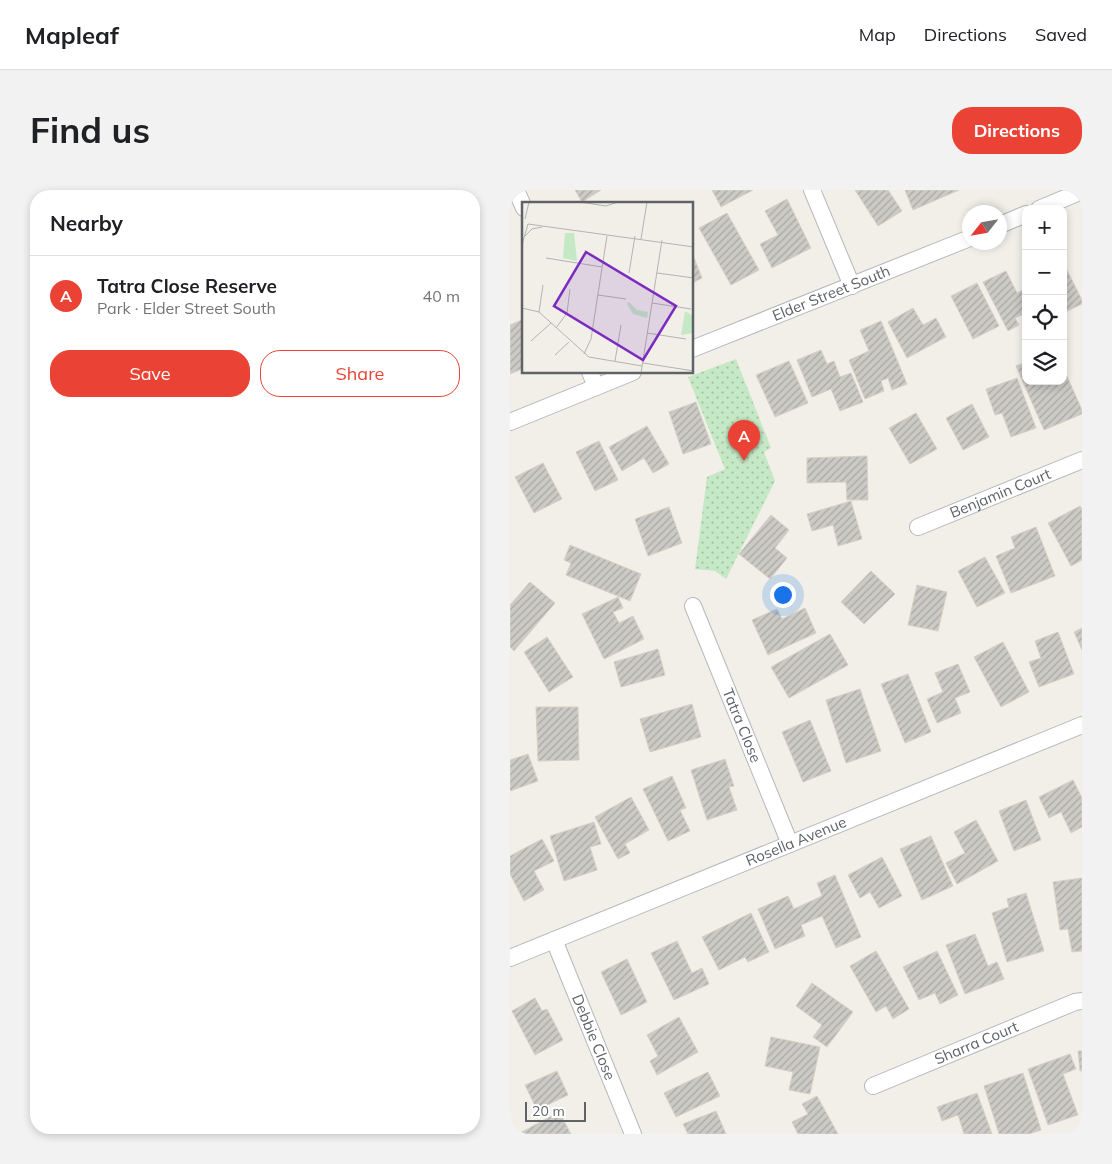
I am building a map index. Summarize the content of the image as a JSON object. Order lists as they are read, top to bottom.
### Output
{
  "streets": {
    "street": [
      "Elder Street South",
      "Benjamin Court",
      "Tatra Close",
      "Rosella Avenue",
      "Debbie Close",
      "Sharra Court"
    ]
  },
  "crossings": [
    ["Tatra Close", "Rosella Avenue"],
    ["Rosella Avenue", "Debbie Close"]
  ],
  "scale_bar": "20 m",
  "north": "bottom left",
  "page": {
    "header": "Mapleaf",
    "nav": ["Map", "Directions", "Saved"],
    "buttons": [
      "Directions",
      ["Save", "Share"]
    ],
    "title": "Find us",
    "heading": "Nearby",
    "map_buttons": ["+", "−"],
    "list": [
      {
        "mark": "A",
        "name": "Tatra Close Reserve",
        "note": "Park · Elder Street South",
        "value": "40 m"
      }
    ],
    "pins": "A",
    "scale": "20 m"
  }
}
